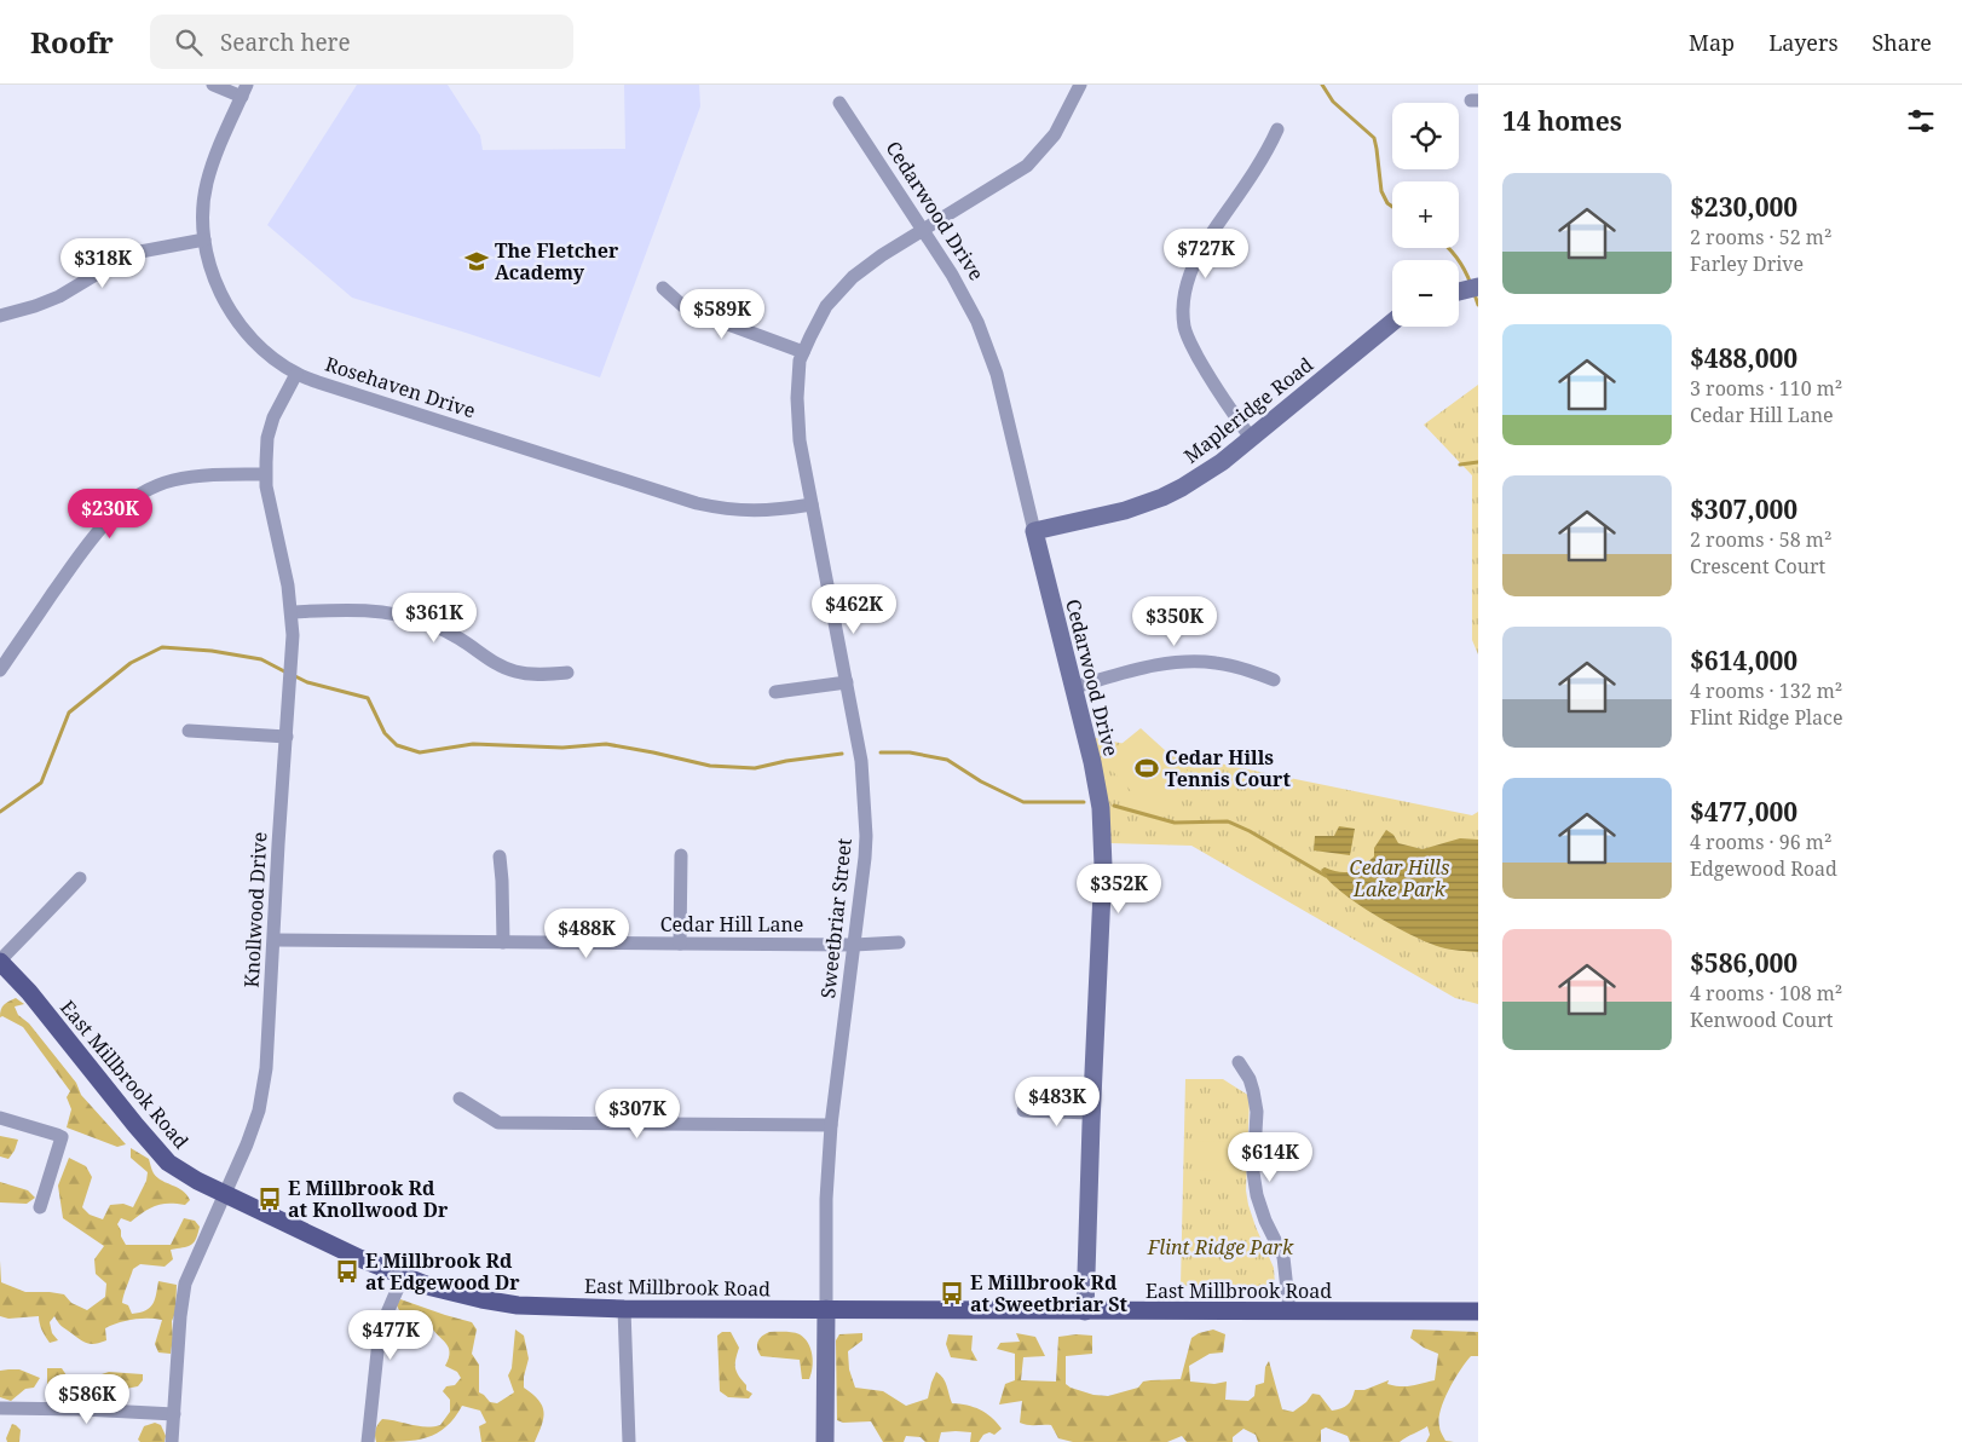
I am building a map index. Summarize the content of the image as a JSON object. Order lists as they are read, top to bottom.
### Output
{
  "streets": {
    "main road": ["East Millbrook Road"],
    "street": [
      "Cedarwood Drive",
      "Rosehaven Drive",
      "Mapleridge Road",
      "Knollwood Drive",
      "Sweetbriar Street",
      "Cedar Hill Lane"
    ]
  },
  "crossings": [
    ["Cedarwood Drive", "Mapleridge Road"],
    ["Cedarwood Drive", "Sweetbriar Street"],
    ["Cedarwood Drive", "East Millbrook Road"],
    ["Rosehaven Drive", "Knollwood Drive"],
    ["Rosehaven Drive", "Sweetbriar Street"],
    ["Knollwood Drive", "Cedar Hill Lane"],
    ["Knollwood Drive", "East Millbrook Road"],
    ["Sweetbriar Street", "Cedar Hill Lane"],
    ["Sweetbriar Street", "East Millbrook Road"]
  ],
  "parks": ["Cedar Hills Lake Park", "Flint Ridge Park"],
  "places": {
    "school or university": ["The Fletcher Academy"],
    "sports": ["Cedar Hills Tennis Court"],
    "bus stop": ["E Millbrook Rd at Knollwood Dr", "E Millbrook Rd at Edgewood Dr", "E Millbrook Rd at Sweetbriar St"]
  },
  "page": {
    "header": "Roofr",
    "search": "Search here",
    "nav": ["Map", "Layers", "Share"],
    "heading": "14 homes",
    "map_buttons": ["+", "−"],
    "list": [
      {
        "name": "$230,000",
        "note": "2 rooms · 52 m² · Farley Drive"
      },
      {
        "name": "$488,000",
        "note": "3 rooms · 110 m² · Cedar Hill Lane"
      },
      {
        "name": "$307,000",
        "note": "2 rooms · 58 m² · Crescent Court"
      },
      {
        "name": "$614,000",
        "note": "4 rooms · 132 m² · Flint Ridge Place"
      },
      {
        "name": "$477,000",
        "note": "4 rooms · 96 m² · Edgewood Road"
      },
      {
        "name": "$586,000",
        "note": "4 rooms · 108 m² · Kenwood Court"
      }
    ],
    "price": [
      "$727K",
      "$318K",
      "$589K",
      "$230K",
      "$462K",
      "$361K",
      "$350K",
      "$352K",
      "$488K",
      "$483K",
      "$307K",
      "$614K",
      "$477K",
      "$586K"
    ]
  }
}
